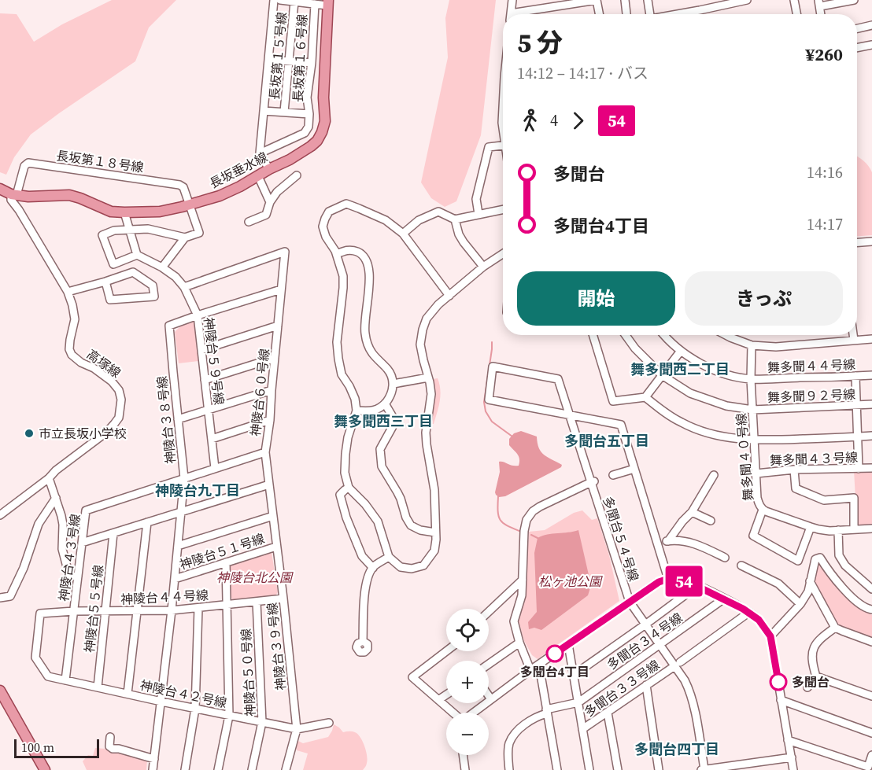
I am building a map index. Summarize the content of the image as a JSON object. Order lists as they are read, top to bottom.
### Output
{
  "streets": {
    "main road": ["長坂垂水線"],
    "street": [
      "長坂第１５号線",
      "長坂第１６号線",
      "長坂第１８号線",
      "神陵台５９号線",
      "高塚線",
      "舞多聞４４号線",
      "神陵台６０号線",
      "舞多聞９２号線",
      "神陵台３８号線",
      "舞多聞４０号線",
      "舞多聞４３号線",
      "多聞台５４号線",
      "神陵台５１号線",
      "神陵台４３号線",
      "神陵台４４号線",
      "神陵台５５号線",
      "多聞台３４号線",
      "神陵台３９号線",
      "神陵台５０号線",
      "多聞台３３号線",
      "神陵台４２号線"
    ]
  },
  "crossings": [
    ["長坂第１８号線", "長坂垂水線"],
    ["長坂第１８号線", "高塚線"],
    ["長坂垂水線", "高塚線"],
    ["神陵台５９号線", "神陵台３８号線"],
    ["舞多聞４４号線", "舞多聞４０号線"],
    ["神陵台６０号線", "神陵台３８号線"],
    ["神陵台６０号線", "神陵台３９号線"],
    ["舞多聞９２号線", "舞多聞４０号線"],
    ["神陵台３８号線", "神陵台５１号線"],
    ["神陵台３８号線", "神陵台４３号線"],
    ["神陵台３８号線", "神陵台４４号線"],
    ["神陵台３８号線", "神陵台４２号線"],
    ["舞多聞４０号線", "舞多聞４３号線"],
    ["多聞台５４号線", "多聞台３４号線"],
    ["多聞台５４号線", "多聞台３３号線"],
    ["神陵台５１号線", "神陵台３９号線"],
    ["神陵台４３号線", "神陵台４４号線"],
    ["神陵台４３号線", "神陵台４２号線"],
    ["神陵台４４号線", "神陵台５５号線"],
    ["神陵台４４号線", "神陵台３９号線"],
    ["神陵台４４号線", "神陵台５０号線"],
    ["神陵台４４号線", "神陵台４２号線"],
    ["神陵台５５号線", "神陵台４２号線"],
    ["神陵台３９号線", "神陵台４２号線"],
    ["神陵台５０号線", "神陵台４２号線"]
  ],
  "districts": [
    "舞多聞西二丁目",
    "舞多聞西三丁目",
    "多聞台五丁目",
    "神陵台九丁目",
    "多聞台四丁目"
  ],
  "parks": ["神陵台北公園", "松ヶ池公園"],
  "places": ["市立長坂小学校", "多聞台4丁目", "多聞台"],
  "lines": ["bus line 54"],
  "scale_bar": "100 m",
  "page": {
    "on_map": "54",
    "heading": ["5 分", "14:12 – 14:17 · バス", "¥260"],
    "legs": ["4", "54"],
    "list": [
      {
        "name": "多聞台",
        "value": "14:16"
      },
      {
        "name": "多聞台4丁目",
        "value": "14:17"
      }
    ],
    "buttons": ["開始", "きっぷ"],
    "map_buttons": ["+", "−"],
    "scale": "100 m"
  }
}
